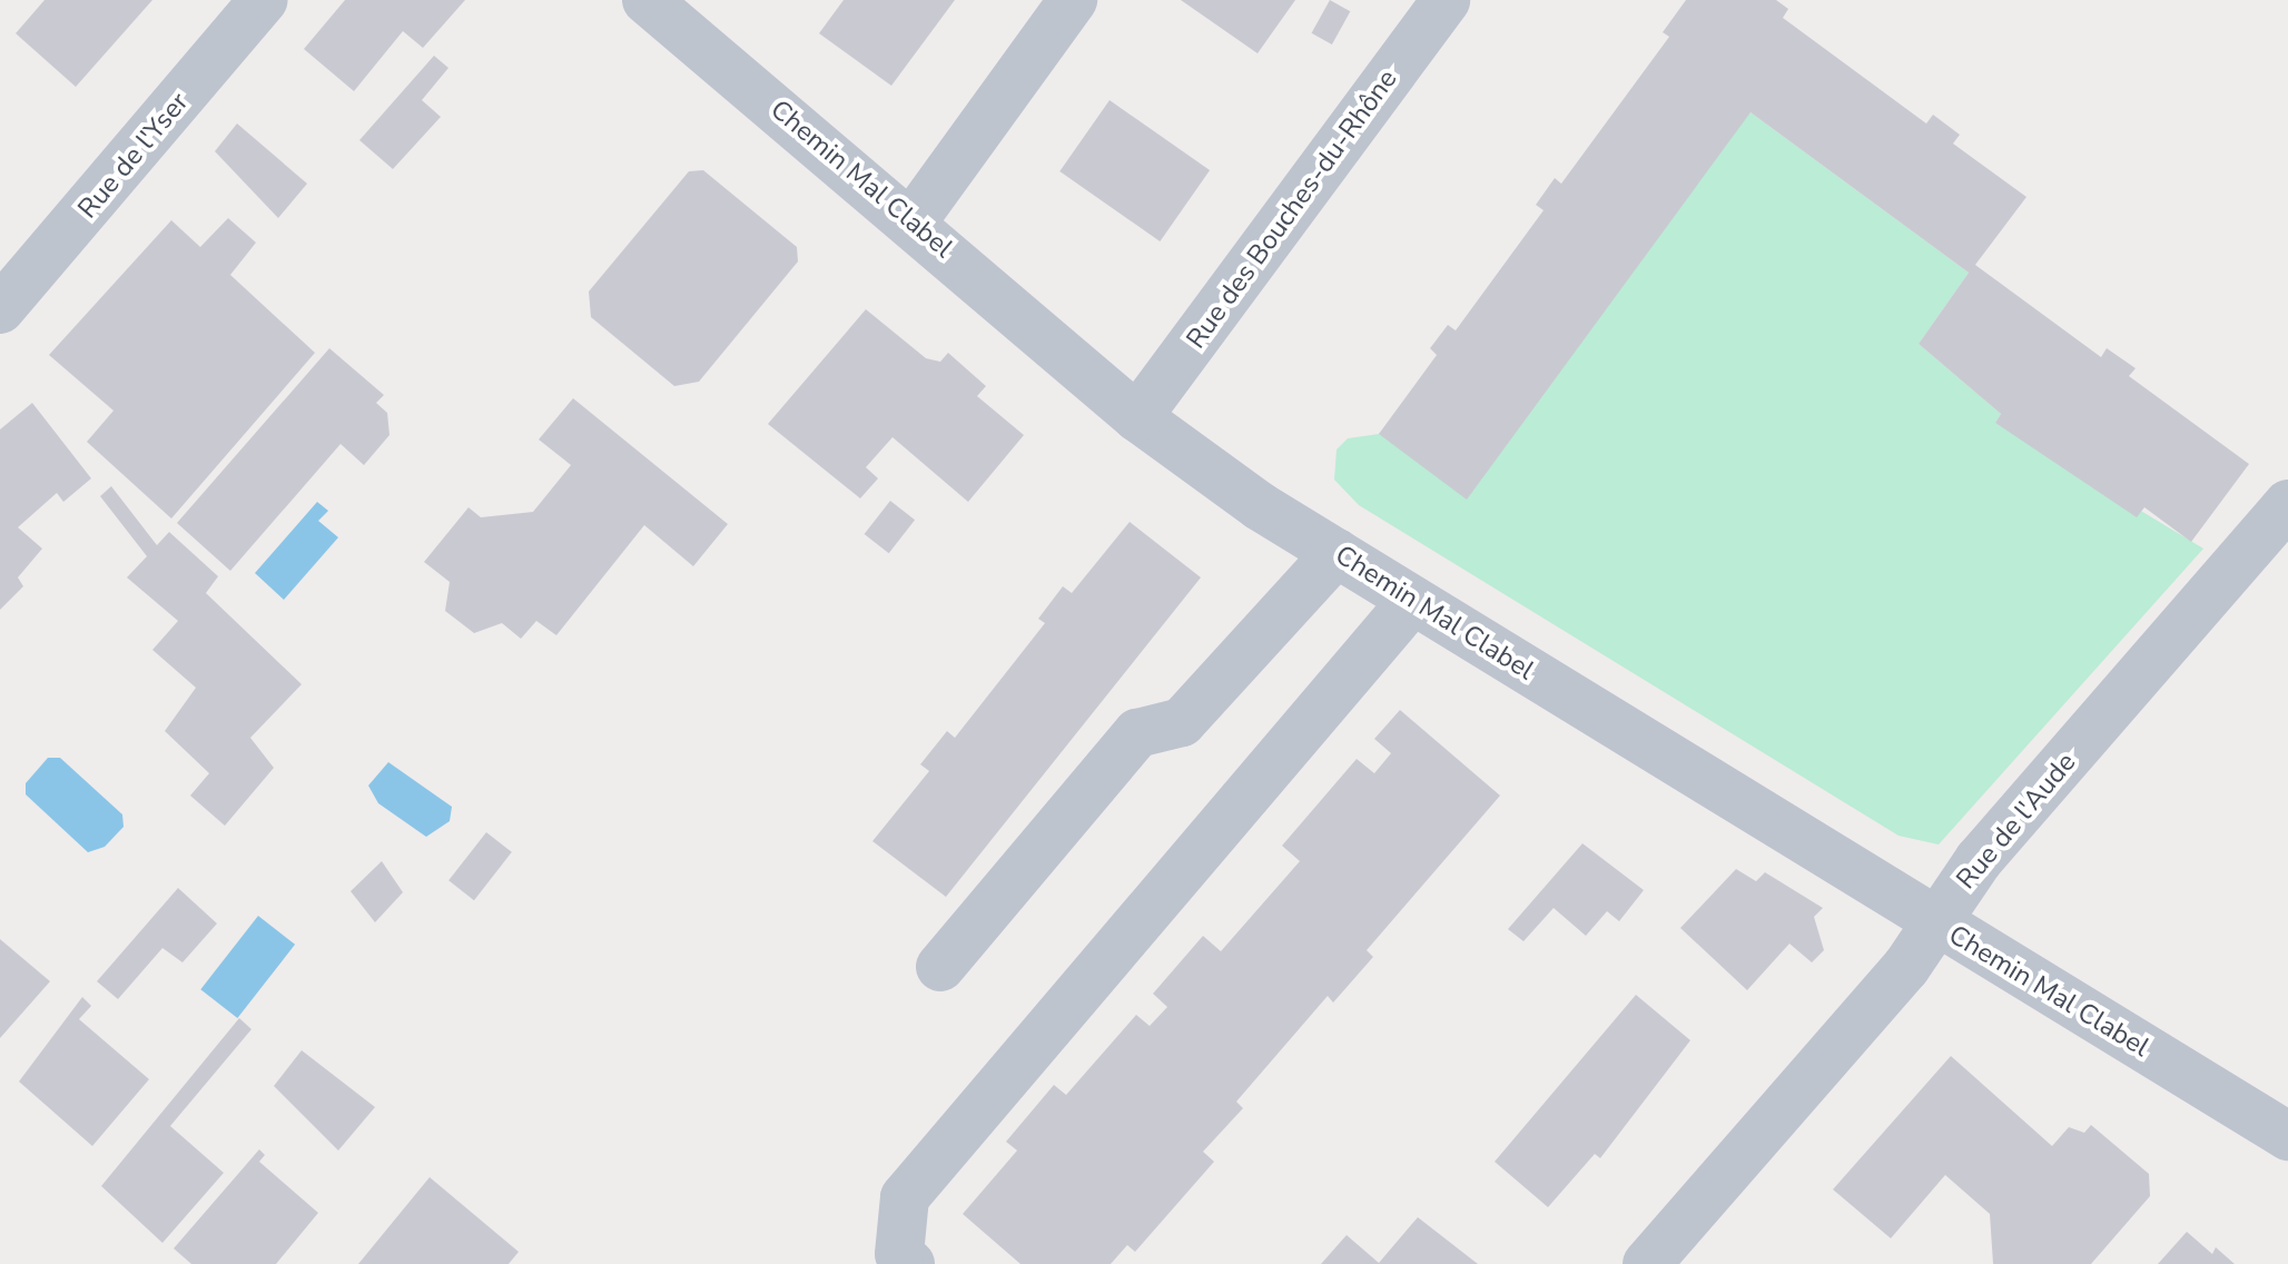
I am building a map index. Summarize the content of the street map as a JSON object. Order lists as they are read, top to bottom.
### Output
{
  "streets": {
    "street": [
      "Rue de l'Yser",
      "Chemin Mal Clabel",
      "Rue des Bouches-du-Rhône",
      "Rue de l'Aude"
    ]
  },
  "crossings": [
    ["Chemin Mal Clabel", "Rue des Bouches-du-Rhône"],
    ["Chemin Mal Clabel", "Rue de l'Aude"]
  ]
}
